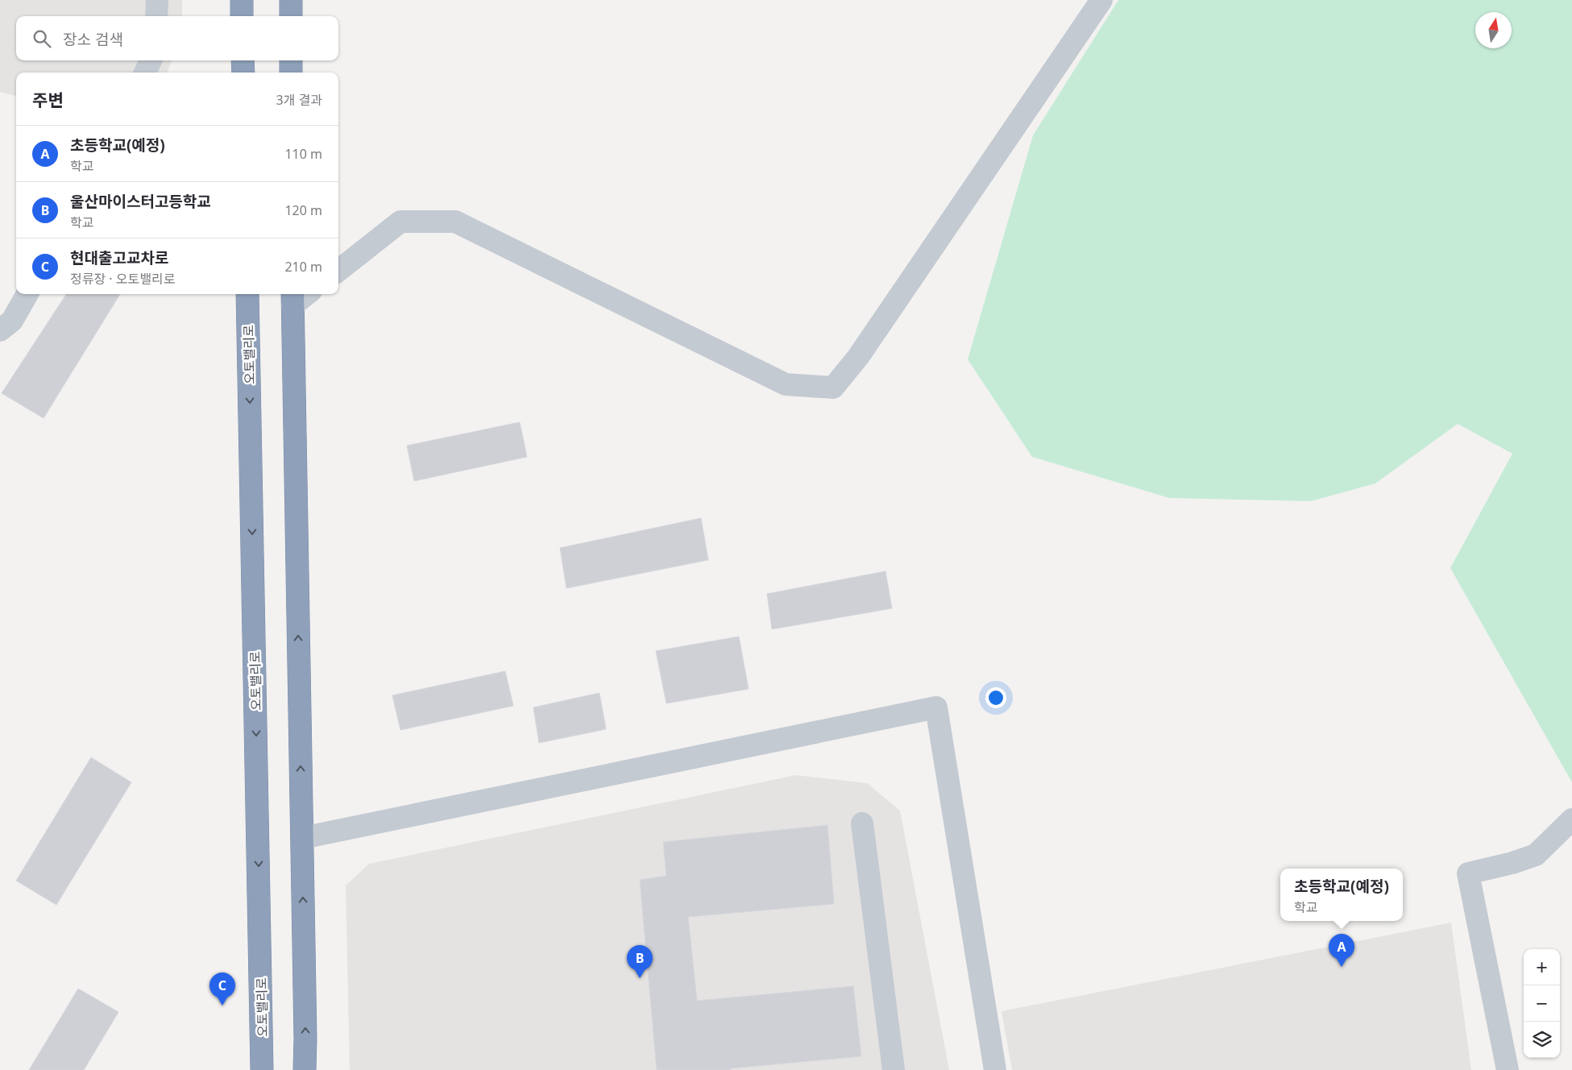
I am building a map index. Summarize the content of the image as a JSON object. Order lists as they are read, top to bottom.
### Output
{
  "streets": {
    "highway": ["오토밸리로"]
  },
  "north": "top",
  "page": {
    "search": "장소 검색",
    "heading": ["주변", "3개 결과"],
    "list": [
      {
        "mark": "A",
        "name": "초등학교(예정)",
        "note": "학교",
        "value": "110 m"
      },
      {
        "mark": "B",
        "name": "울산마이스터고등학교",
        "note": "학교",
        "value": "120 m"
      },
      {
        "mark": "C",
        "name": "현대출고교차로",
        "note": "정류장 · 오토밸리로",
        "value": "210 m"
      }
    ],
    "popup": ["초등학교(예정)", "학교"],
    "pins": ["A", "B", "C"],
    "map_buttons": ["+", "−"]
  }
}
